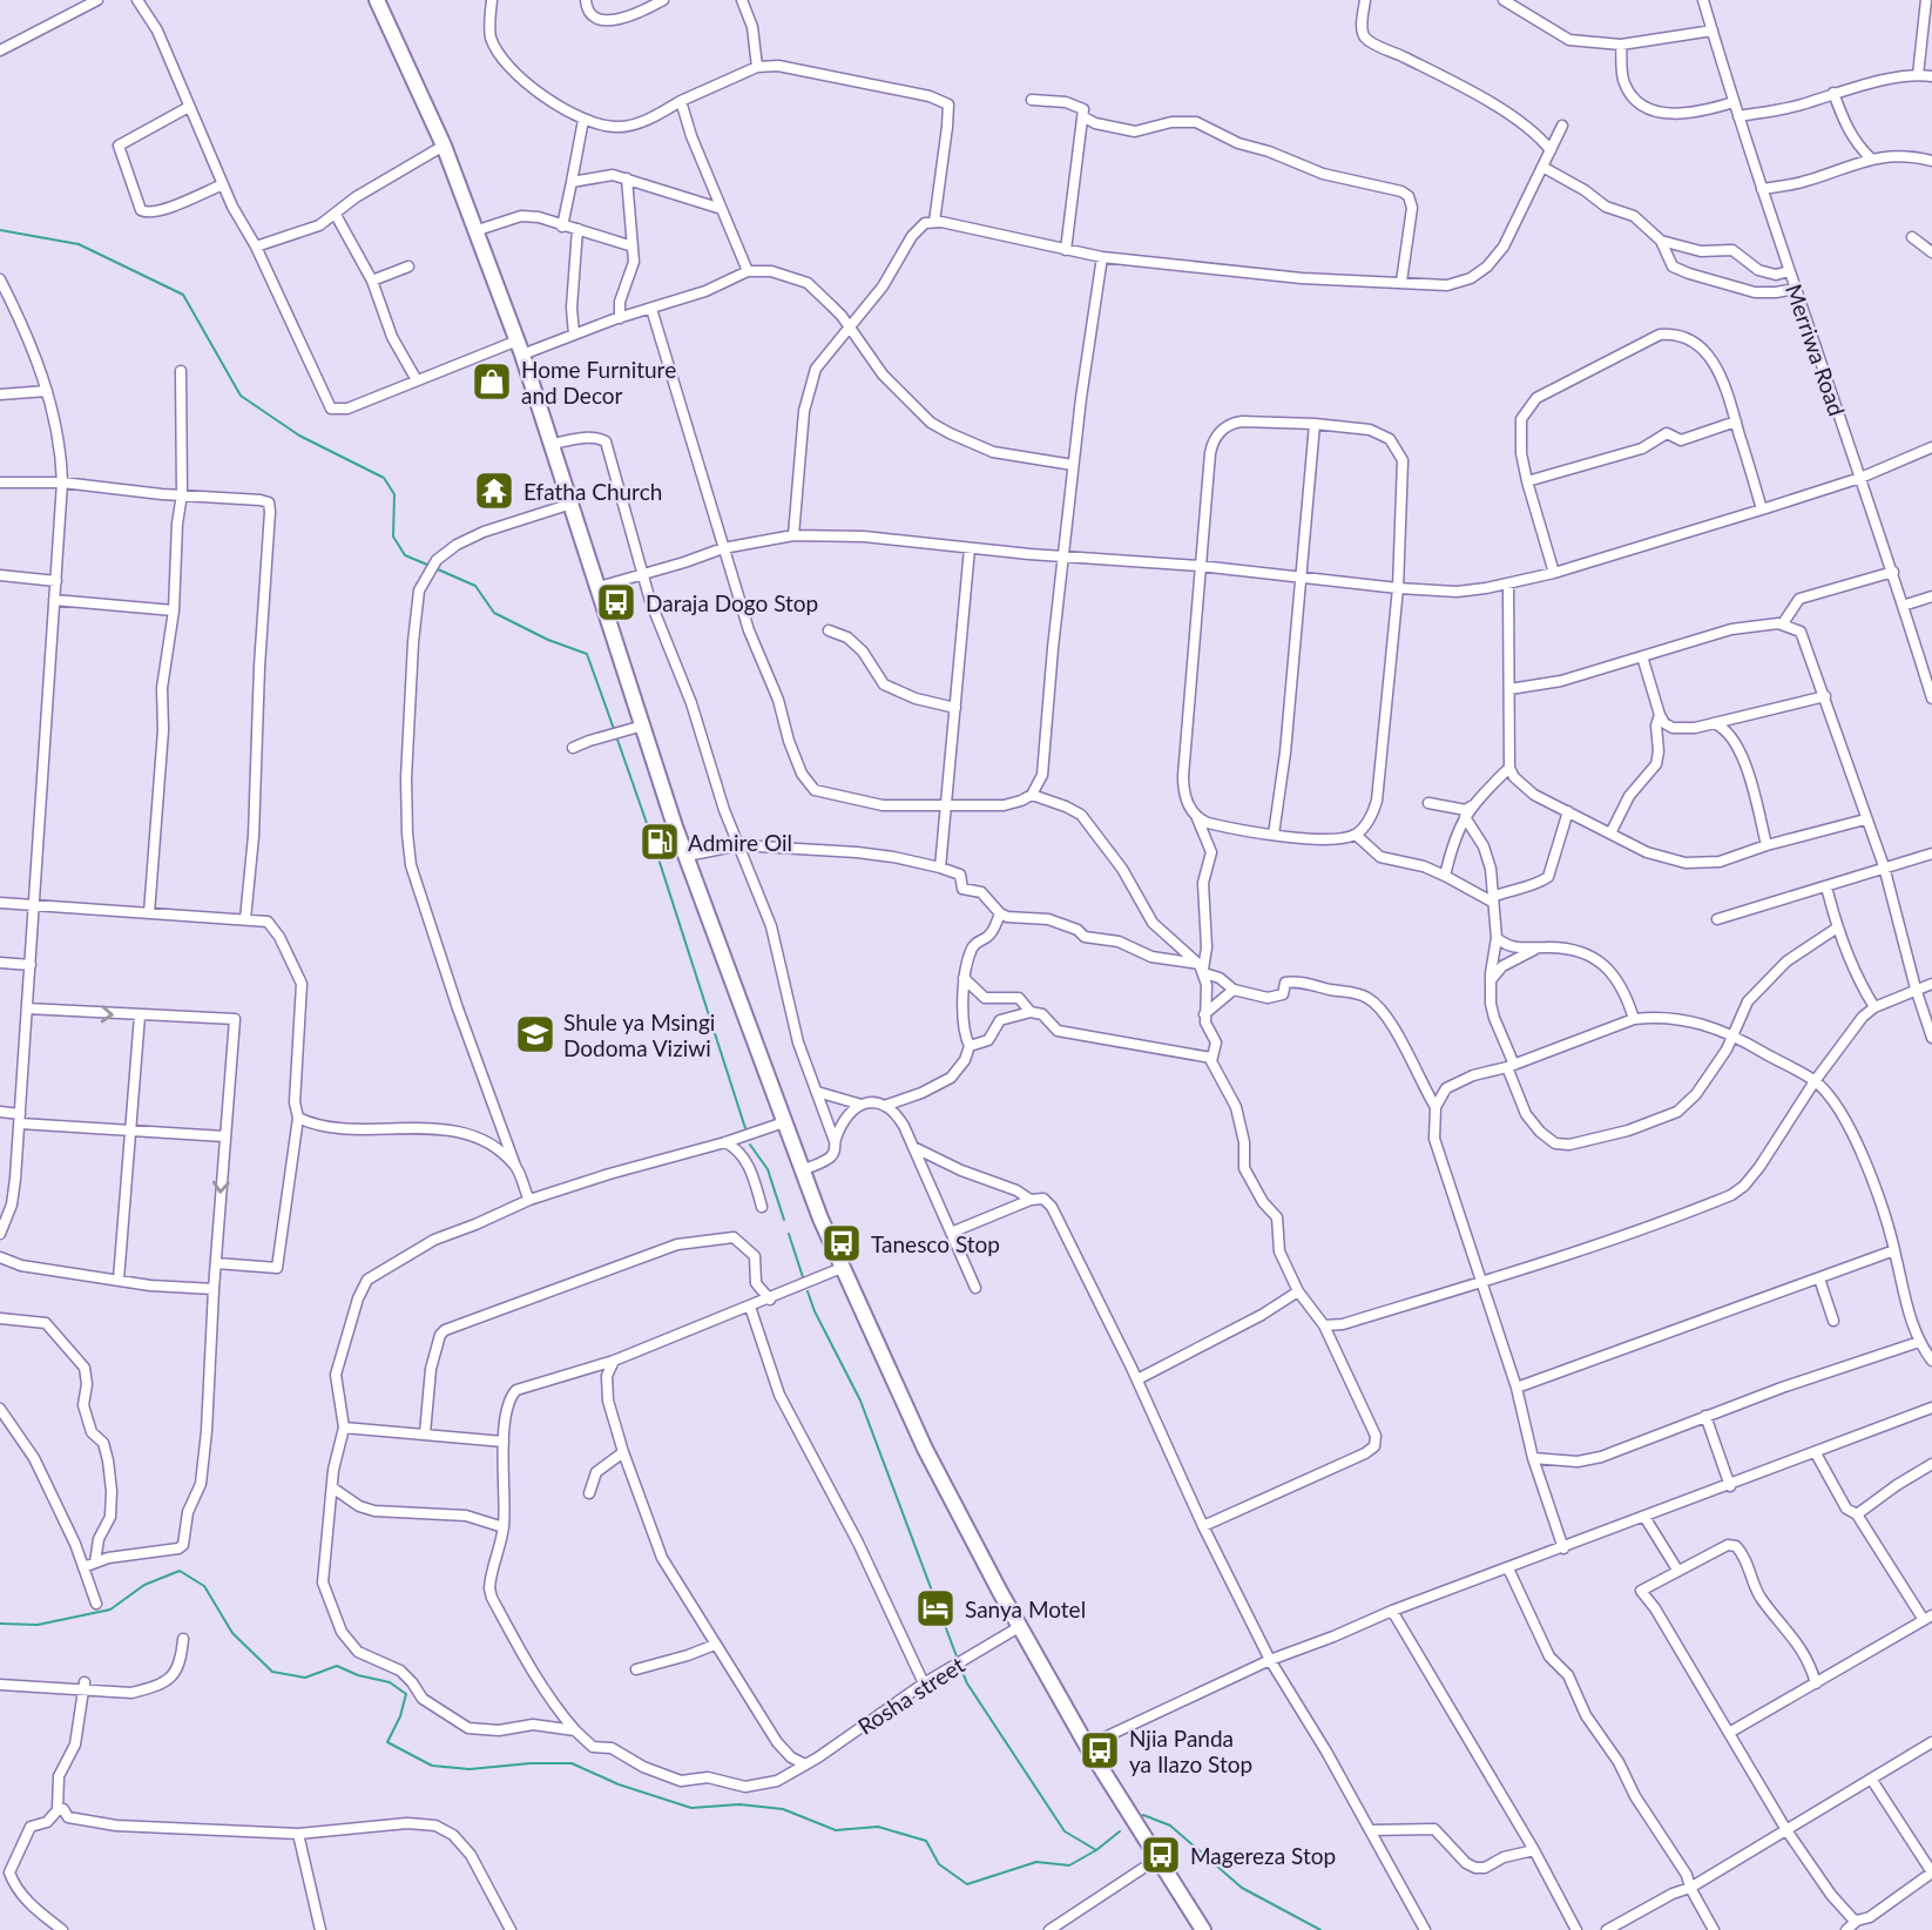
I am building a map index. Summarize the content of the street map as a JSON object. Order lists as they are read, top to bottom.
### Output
{
  "streets": {
    "street": ["Merriwa Road", "Rosha street"]
  },
  "places": {
    "shop": ["Home Furniture and Decor"],
    "temple": ["Efatha Church"],
    "bus stop": [
      "Daraja Dogo Stop",
      "Tanesco Stop",
      "Njia Panda ya Ilazo Stop",
      "Magereza Stop"
    ],
    "fuel station": ["Admire Oil"],
    "school or university": ["Shule ya Msingi Dodoma Viziwi"],
    "hotel": ["Sanya Motel"]
  }
}
